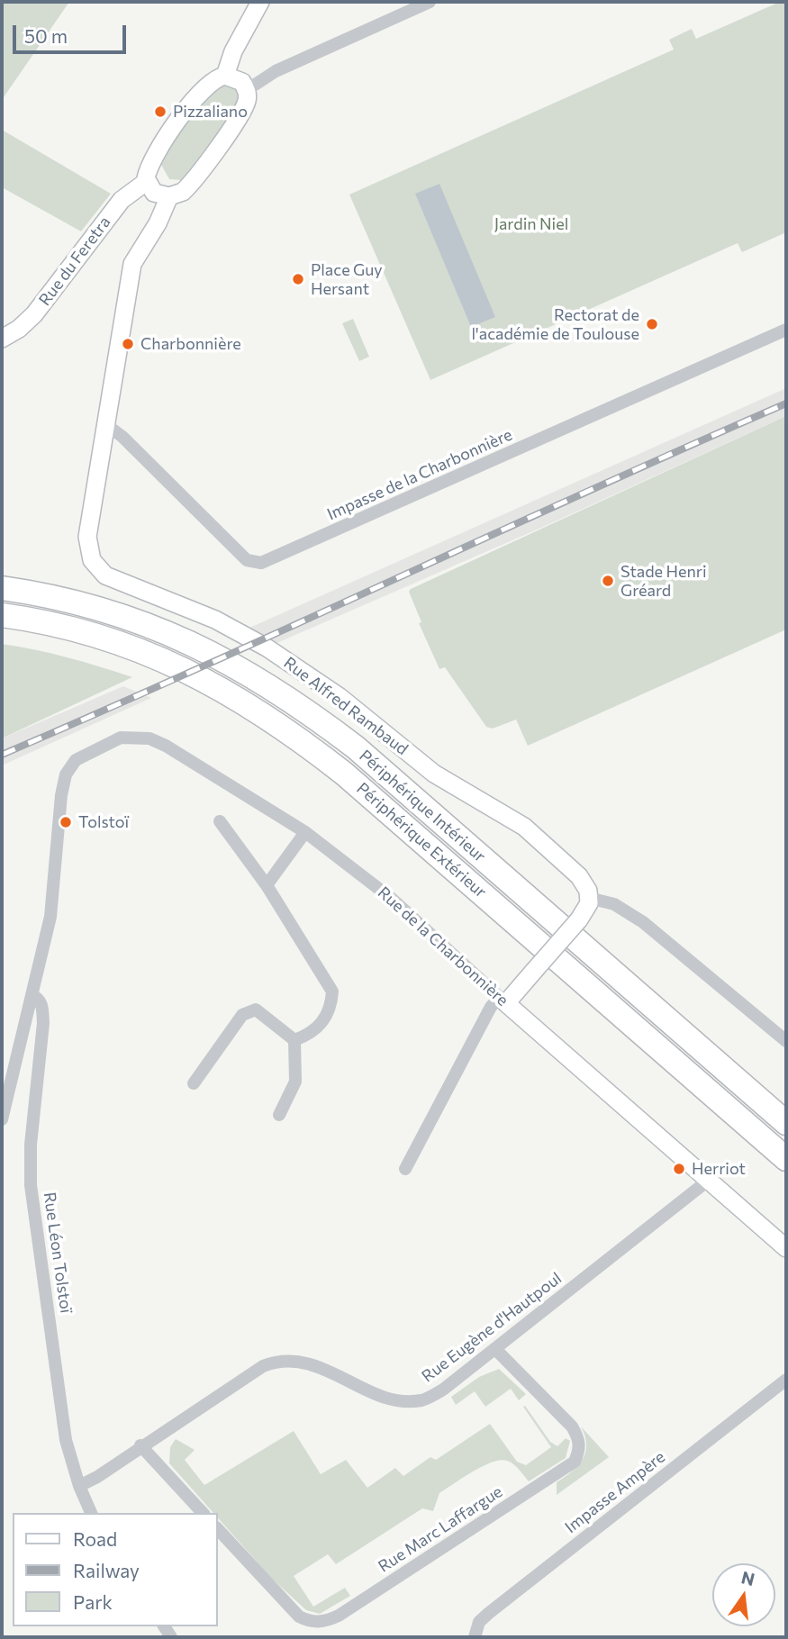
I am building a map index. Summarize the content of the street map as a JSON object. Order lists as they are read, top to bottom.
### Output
{
  "streets": {
    "highway": ["Périphérique Intérieur", "Périphérique Extérieur"],
    "street": [
      "Rue du Feretra",
      "Impasse de la Charbonnière",
      "Rue Alfred Rambaud",
      "Rue de la Charbonnière",
      "Rue Léon Tolstoï",
      "Rue Eugène d'Hautpoul",
      "Impasse Ampère",
      "Rue Marc Laffargue"
    ]
  },
  "crossings": [
    ["Impasse de la Charbonnière", "Rue Alfred Rambaud"],
    ["Rue de la Charbonnière", "Rue Léon Tolstoï"],
    ["Rue de la Charbonnière", "Rue Eugène d'Hautpoul"],
    ["Rue Léon Tolstoï", "Rue Eugène d'Hautpoul"],
    ["Rue Eugène d'Hautpoul", "Rue Marc Laffargue"]
  ],
  "parks": ["Jardin Niel"],
  "places": [
    "Pizzaliano",
    "Place Guy Hersant",
    "Rectorat de l'académie de Toulouse",
    "Charbonnière",
    "Stade Henri Gréard",
    "Tolstoï",
    "Herriot"
  ],
  "legend": ["Road", "Railway", "Park"],
  "scale_bar": "50 m",
  "north": "top"
}
